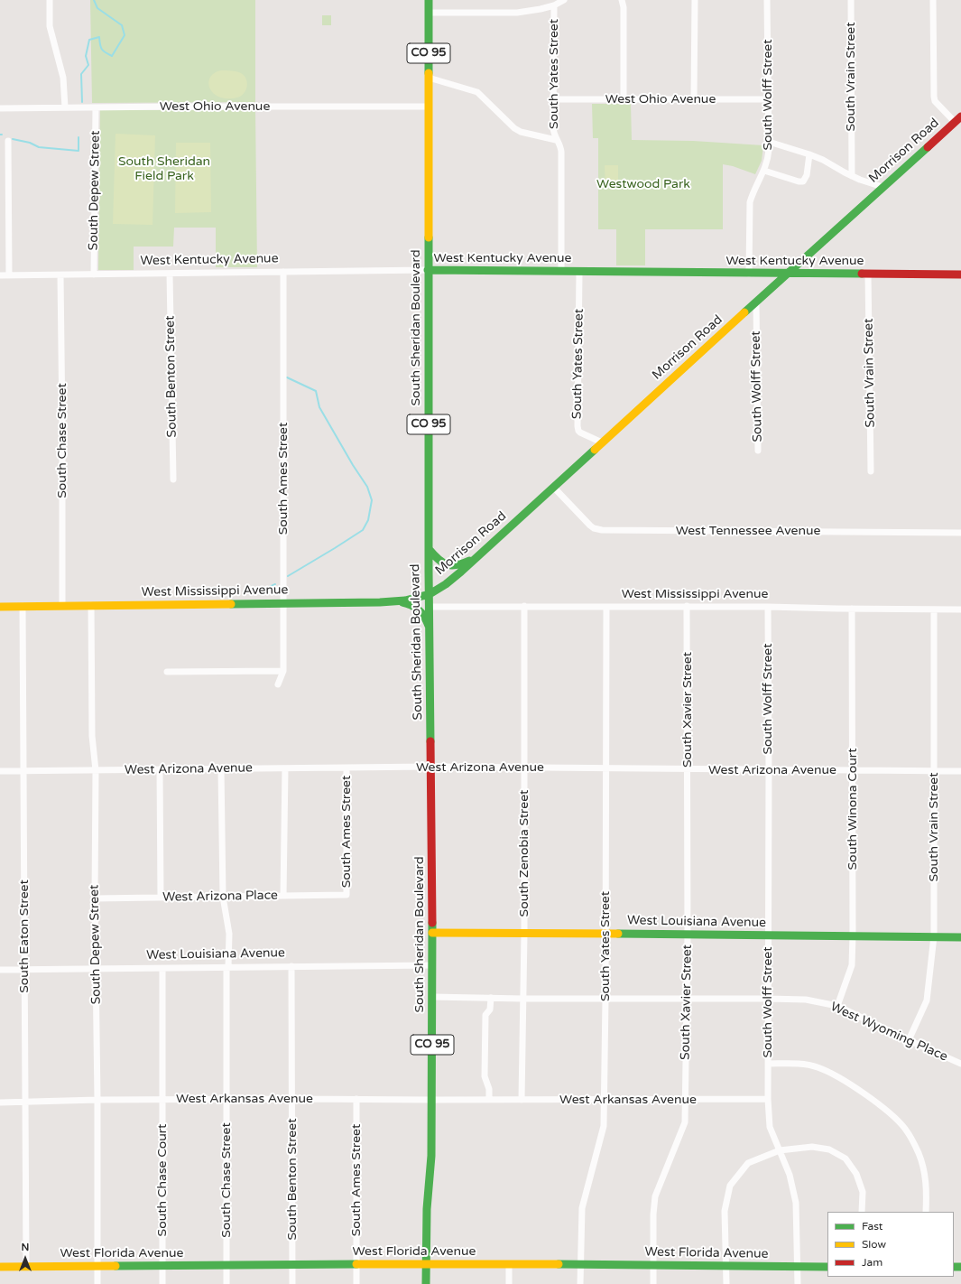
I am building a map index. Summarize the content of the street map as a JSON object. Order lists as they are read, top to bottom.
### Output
{
  "streets": {
    "main road": [
      "CO 95",
      "Morrison Road",
      "West Kentucky Avenue",
      "South Sheridan Boulevard",
      "West Mississippi Avenue",
      "West Louisiana Avenue",
      "West Florida Avenue"
    ],
    "street": [
      "South Yates Street",
      "South Vrain Street",
      "South Wolff Street",
      "West Ohio Avenue",
      "South Depew Street",
      "South Benton Street",
      "South Chase Street",
      "South Ames Street",
      "West Tennessee Avenue",
      "South Xavier Street",
      "West Arizona Avenue",
      "South Winona Court",
      "South Zenobia Street",
      "West Arizona Place",
      "South Eaton Street",
      "West Wyoming Place",
      "West Arkansas Avenue",
      "South Chase Court"
    ]
  },
  "crossings": [
    ["South Yates Street", "West Ohio Avenue"],
    ["South Yates Street", "Morrison Road"],
    ["South Yates Street", "West Kentucky Avenue"],
    ["South Yates Street", "West Mississippi Avenue"],
    ["South Yates Street", "West Arizona Avenue"],
    ["South Yates Street", "West Louisiana Avenue"],
    ["South Yates Street", "West Wyoming Place"],
    ["South Yates Street", "West Arkansas Avenue"],
    ["South Yates Street", "West Florida Avenue"],
    ["South Vrain Street", "West Kentucky Avenue"],
    ["South Vrain Street", "West Mississippi Avenue"],
    ["South Vrain Street", "West Arizona Avenue"],
    ["South Vrain Street", "West Louisiana Avenue"],
    ["South Vrain Street", "West Wyoming Place"],
    ["South Wolff Street", "West Ohio Avenue"],
    ["South Wolff Street", "Morrison Road"],
    ["South Wolff Street", "West Kentucky Avenue"],
    ["South Wolff Street", "West Mississippi Avenue"],
    ["South Wolff Street", "West Arizona Avenue"],
    ["South Wolff Street", "West Louisiana Avenue"],
    ["South Wolff Street", "West Wyoming Place"],
    ["South Wolff Street", "West Arkansas Avenue"],
    ["South Wolff Street", "West Florida Avenue"],
    ["West Ohio Avenue", "South Depew Street"],
    ["West Ohio Avenue", "South Sheridan Boulevard"],
    ["Morrison Road", "West Kentucky Avenue"],
    ["Morrison Road", "South Sheridan Boulevard"],
    ["Morrison Road", "West Tennessee Avenue"],
    ["Morrison Road", "West Mississippi Avenue"],
    ["South Depew Street", "West Kentucky Avenue"],
    ["South Depew Street", "West Mississippi Avenue"],
    ["South Depew Street", "West Arizona Avenue"],
    ["South Depew Street", "West Arizona Place"],
    ["South Depew Street", "West Louisiana Avenue"],
    ["South Depew Street", "West Arkansas Avenue"],
    ["South Depew Street", "West Florida Avenue"],
    ["West Kentucky Avenue", "South Sheridan Boulevard"],
    ["West Kentucky Avenue", "South Benton Street"],
    ["West Kentucky Avenue", "South Chase Street"],
    ["West Kentucky Avenue", "South Ames Street"],
    ["South Sheridan Boulevard", "West Mississippi Avenue"],
    ["South Sheridan Boulevard", "West Arizona Avenue"],
    ["South Sheridan Boulevard", "West Louisiana Avenue"],
    ["South Sheridan Boulevard", "West Wyoming Place"],
    ["South Sheridan Boulevard", "West Arkansas Avenue"],
    ["South Sheridan Boulevard", "West Florida Avenue"],
    ["South Benton Street", "West Louisiana Avenue"],
    ["South Benton Street", "West Arkansas Avenue"],
    ["South Benton Street", "West Florida Avenue"],
    ["South Chase Street", "West Mississippi Avenue"],
    ["South Chase Street", "West Arizona Avenue"],
    ["South Chase Street", "West Arizona Place"],
    ["South Chase Street", "West Louisiana Avenue"],
    ["South Chase Street", "West Arkansas Avenue"],
    ["South Chase Street", "West Florida Avenue"],
    ["South Ames Street", "West Mississippi Avenue"],
    ["South Ames Street", "West Arizona Avenue"],
    ["South Ames Street", "West Arizona Place"],
    ["South Ames Street", "West Arkansas Avenue"],
    ["South Ames Street", "West Florida Avenue"],
    ["West Mississippi Avenue", "South Xavier Street"],
    ["West Mississippi Avenue", "South Winona Court"],
    ["West Mississippi Avenue", "South Zenobia Street"],
    ["West Mississippi Avenue", "South Eaton Street"],
    ["South Xavier Street", "West Arizona Avenue"],
    ["South Xavier Street", "West Louisiana Avenue"],
    ["South Xavier Street", "West Wyoming Place"],
    ["South Xavier Street", "West Arkansas Avenue"],
    ["South Xavier Street", "West Florida Avenue"],
    ["West Arizona Avenue", "South Winona Court"],
    ["West Arizona Avenue", "South Zenobia Street"],
    ["West Arizona Avenue", "South Eaton Street"],
    ["South Winona Court", "West Louisiana Avenue"],
    ["South Winona Court", "West Wyoming Place"],
    ["South Zenobia Street", "West Louisiana Avenue"],
    ["South Zenobia Street", "West Wyoming Place"],
    ["South Zenobia Street", "West Arkansas Avenue"],
    ["West Louisiana Avenue", "South Eaton Street"],
    ["West Louisiana Avenue", "South Chase Court"],
    ["South Eaton Street", "West Arkansas Avenue"],
    ["South Eaton Street", "West Florida Avenue"],
    ["West Arkansas Avenue", "South Chase Court"],
    ["South Chase Court", "West Florida Avenue"]
  ],
  "parks": ["South Sheridan Field Park", "Westwood Park"],
  "legend": ["Fast", "Slow", "Jam"],
  "north": "top"
}
